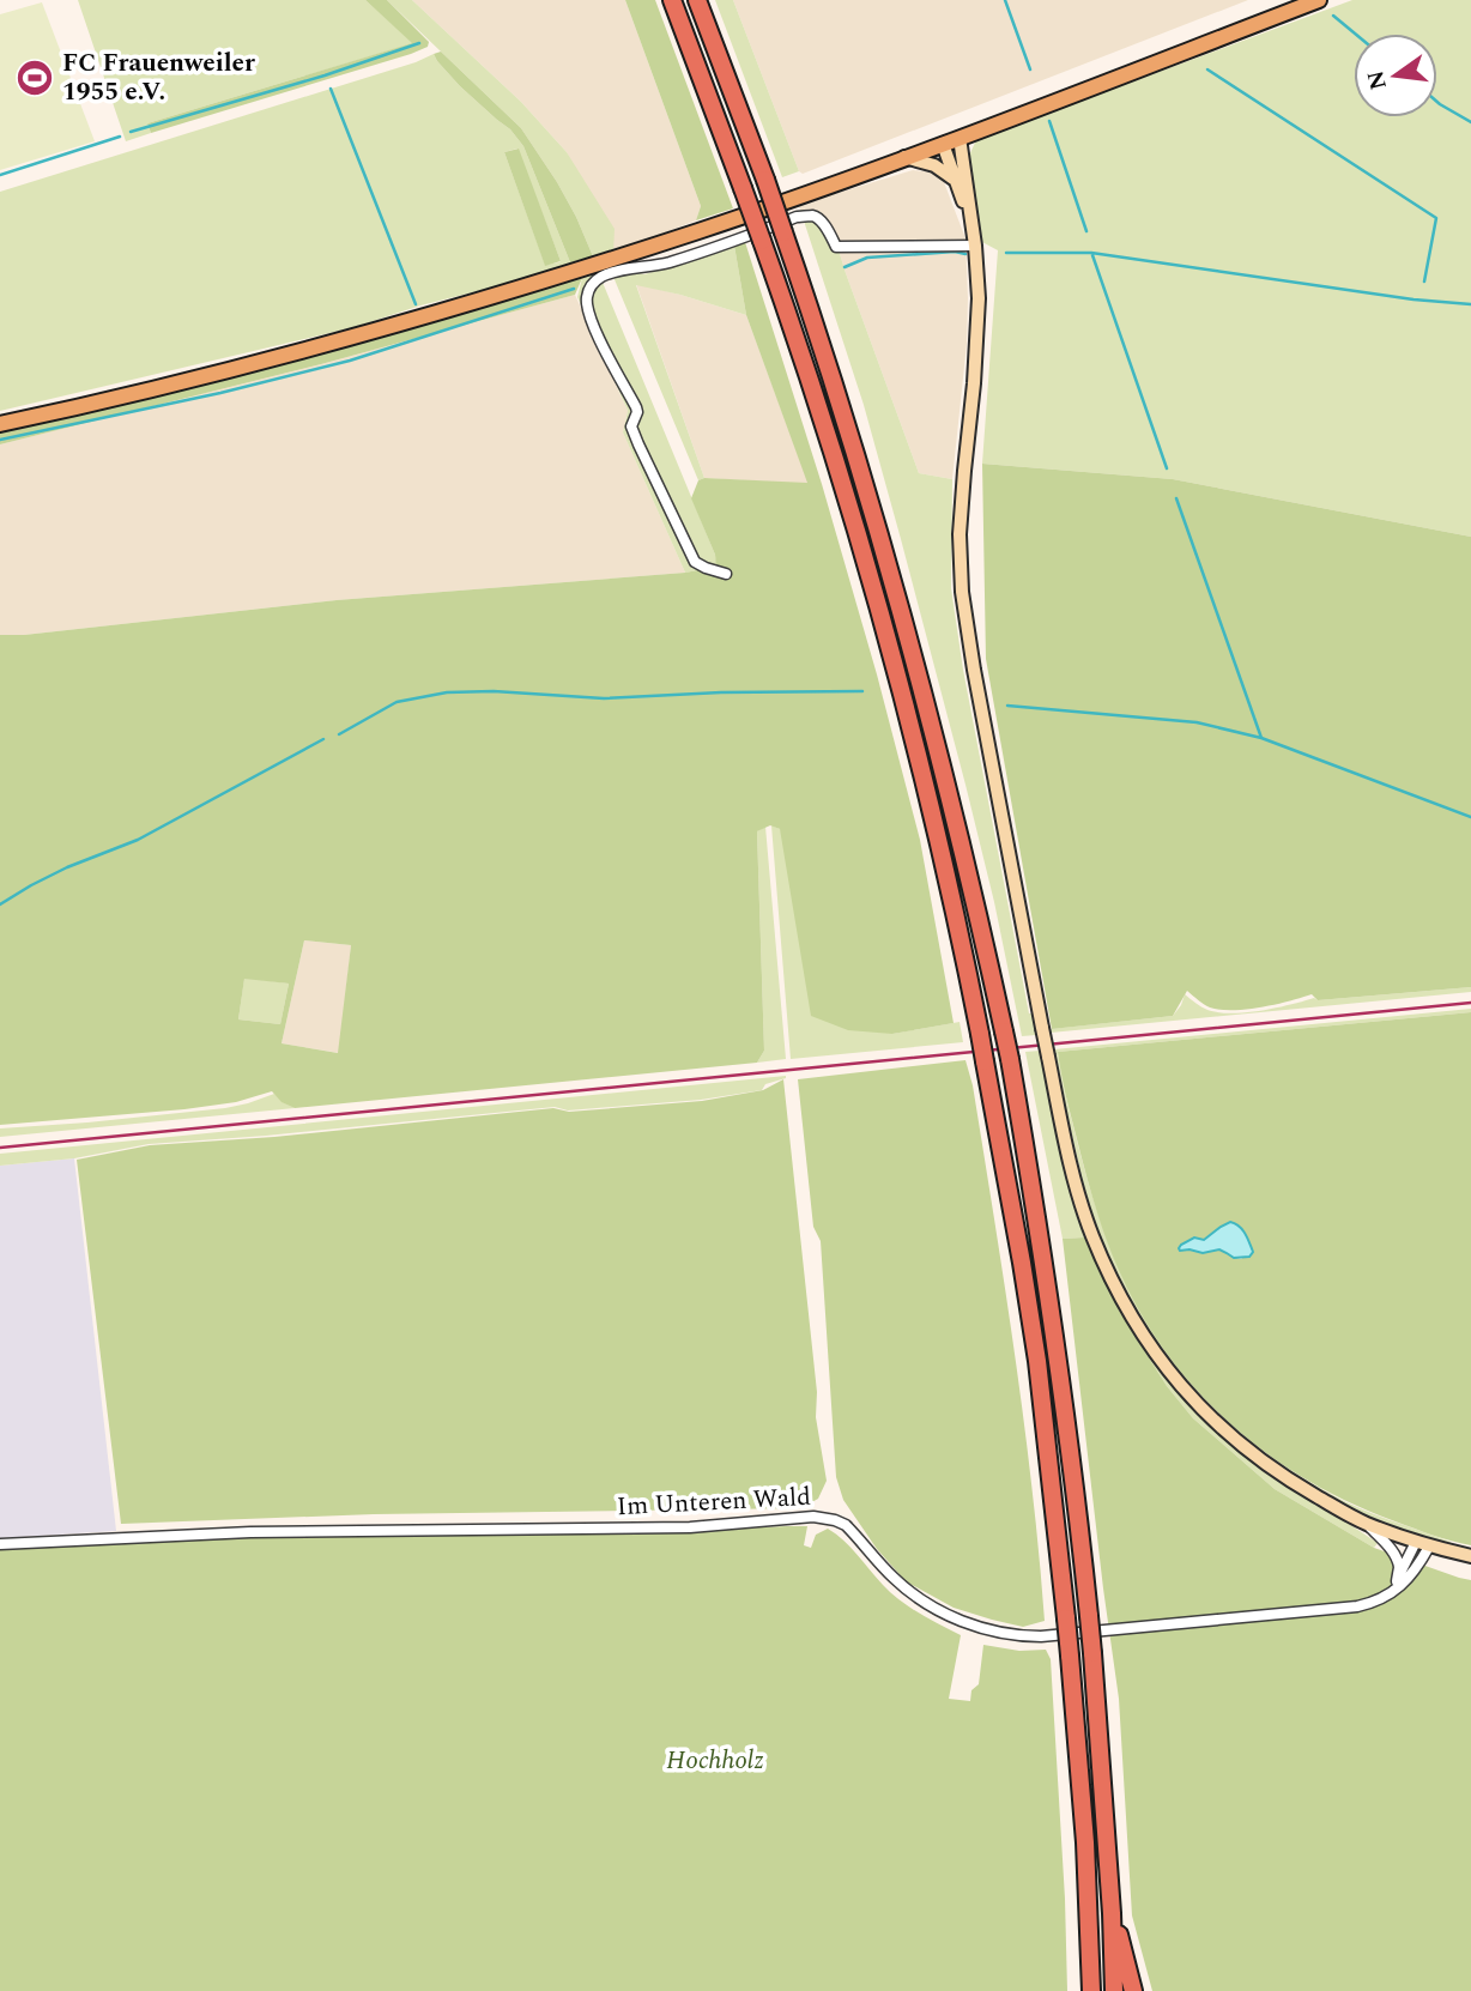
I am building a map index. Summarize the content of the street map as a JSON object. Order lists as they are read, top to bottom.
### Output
{
  "streets": {
    "street": ["Im Unteren Wald"]
  },
  "parks": ["Hochholz"],
  "places": {
    "sports": ["FC Frauenweiler 1955 e.V."]
  },
  "north": "left"
}
